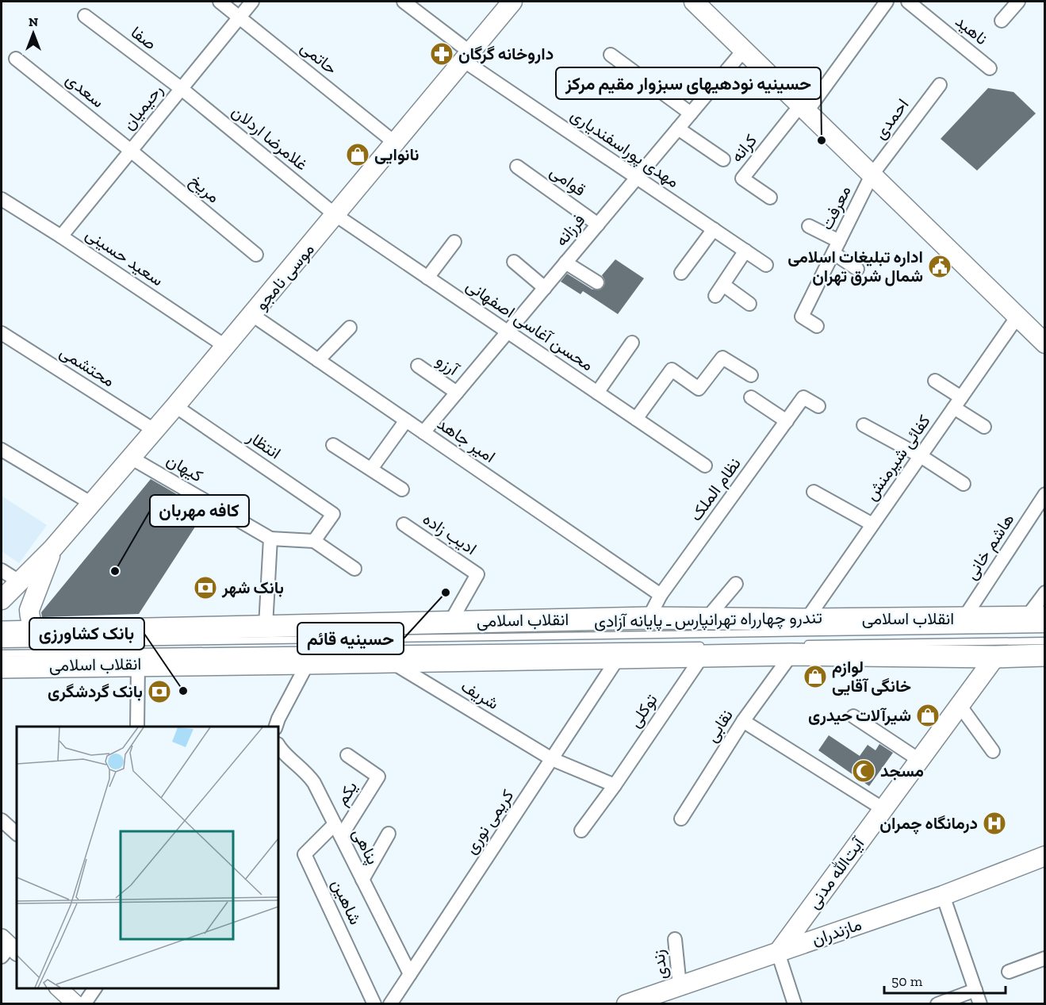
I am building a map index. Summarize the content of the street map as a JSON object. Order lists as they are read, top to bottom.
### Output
{
  "streets": {
    "main road": [
      "موسی نامجو",
      "انقلاب اسلامی",
      "آیت‌الله مدنی",
      "مازندران"
    ],
    "street": [
      "ناهید",
      "صفا",
      "حاتمی",
      "سعدی",
      "رحیمیان",
      "احمدی",
      "غلامرضا اردلان",
      "مهدی پوراسفندیاری",
      "کرانه",
      "قوامی",
      "مریخ",
      "معرفت",
      "فرزانه",
      "سعید حسینی",
      "محسن آغاسی اصفهانی",
      "آرزو",
      "محتشمی",
      "امیر جاهد",
      "انتظار",
      "کفائی شیرمنش",
      "کیهان",
      "نظام الملک",
      "ادیب زاده",
      "هاشم خانی",
      "شریف",
      "توکلی",
      "نقابی",
      "یکم",
      "کریمی نوری",
      "پناهی",
      "شاهین",
      "زندی"
    ],
    "lane": ["تندرو چهارراه تهرانپارس ـ پایانه آزادی"]
  },
  "crossings": [
    ["صفا", "رحیمیان"],
    ["صفا", "غلامرضا اردلان"],
    ["حاتمی", "رحیمیان"],
    ["حاتمی", "موسی نامجو"],
    ["سعدی", "رحیمیان"],
    ["سعدی", "مریخ"],
    ["رحیمیان", "غلامرضا اردلان"],
    ["رحیمیان", "مریخ"],
    ["رحیمیان", "سعید حسینی"],
    ["احمدی", "معرفت"],
    ["غلامرضا اردلان", "موسی نامجو"],
    ["غلامرضا اردلان", "محسن آغاسی اصفهانی"],
    ["مهدی پوراسفندیاری", "فرزانه"],
    ["مهدی پوراسفندیاری", "موسی نامجو"],
    ["قوامی", "فرزانه"],
    ["فرزانه", "محسن آغاسی اصفهانی"],
    ["فرزانه", "آرزو"],
    ["فرزانه", "امیر جاهد"],
    ["سعید حسینی", "موسی نامجو"],
    ["موسی نامجو", "محسن آغاسی اصفهانی"],
    ["موسی نامجو", "محتشمی"],
    ["موسی نامجو", "امیر جاهد"],
    ["موسی نامجو", "انتظار"],
    ["موسی نامجو", "کیهان"],
    ["موسی نامجو", "انقلاب اسلامی"],
    ["امیر جاهد", "نظام الملک"],
    ["انتظار", "کیهان"],
    ["کفائی شیرمنش", "انقلاب اسلامی"],
    ["نظام الملک", "انقلاب اسلامی"],
    ["ادیب زاده", "انقلاب اسلامی"],
    ["هاشم خانی", "انقلاب اسلامی"],
    ["انقلاب اسلامی", "شریف"],
    ["انقلاب اسلامی", "توکلی"],
    ["انقلاب اسلامی", "نقابی"],
    ["انقلاب اسلامی", "کریمی نوری"],
    ["انقلاب اسلامی", "آیت‌الله مدنی"],
    ["شریف", "کریمی نوری"],
    ["یکم", "پناهی"],
    ["کریمی نوری", "پناهی"],
    ["پناهی", "شاهین"],
    ["آیت‌الله مدنی", "مازندران"],
    ["مازندران", "زندی"]
  ],
  "places": {
    "pharmacy": ["داروخانه گرگان"],
    "other": [
      "حسینیه نودهیهای سبزوار مقیم مرکز",
      "کافه مهربان",
      "حسینیه قائم",
      "بانک کشاورزی"
    ],
    "shop": ["نانوایی", "لوازم خانگی آقایی", "شیرآلات حیدری"],
    "public building": ["اداره تبلیغات اسلامی شمال شرق تهران"],
    "bank": ["بانک شهر", "بانک گردشگری"],
    "mosque": ["مسجد"],
    "hospital": ["درمانگاه چمران"]
  },
  "scale_bar": "50 m",
  "north": "top"
}
